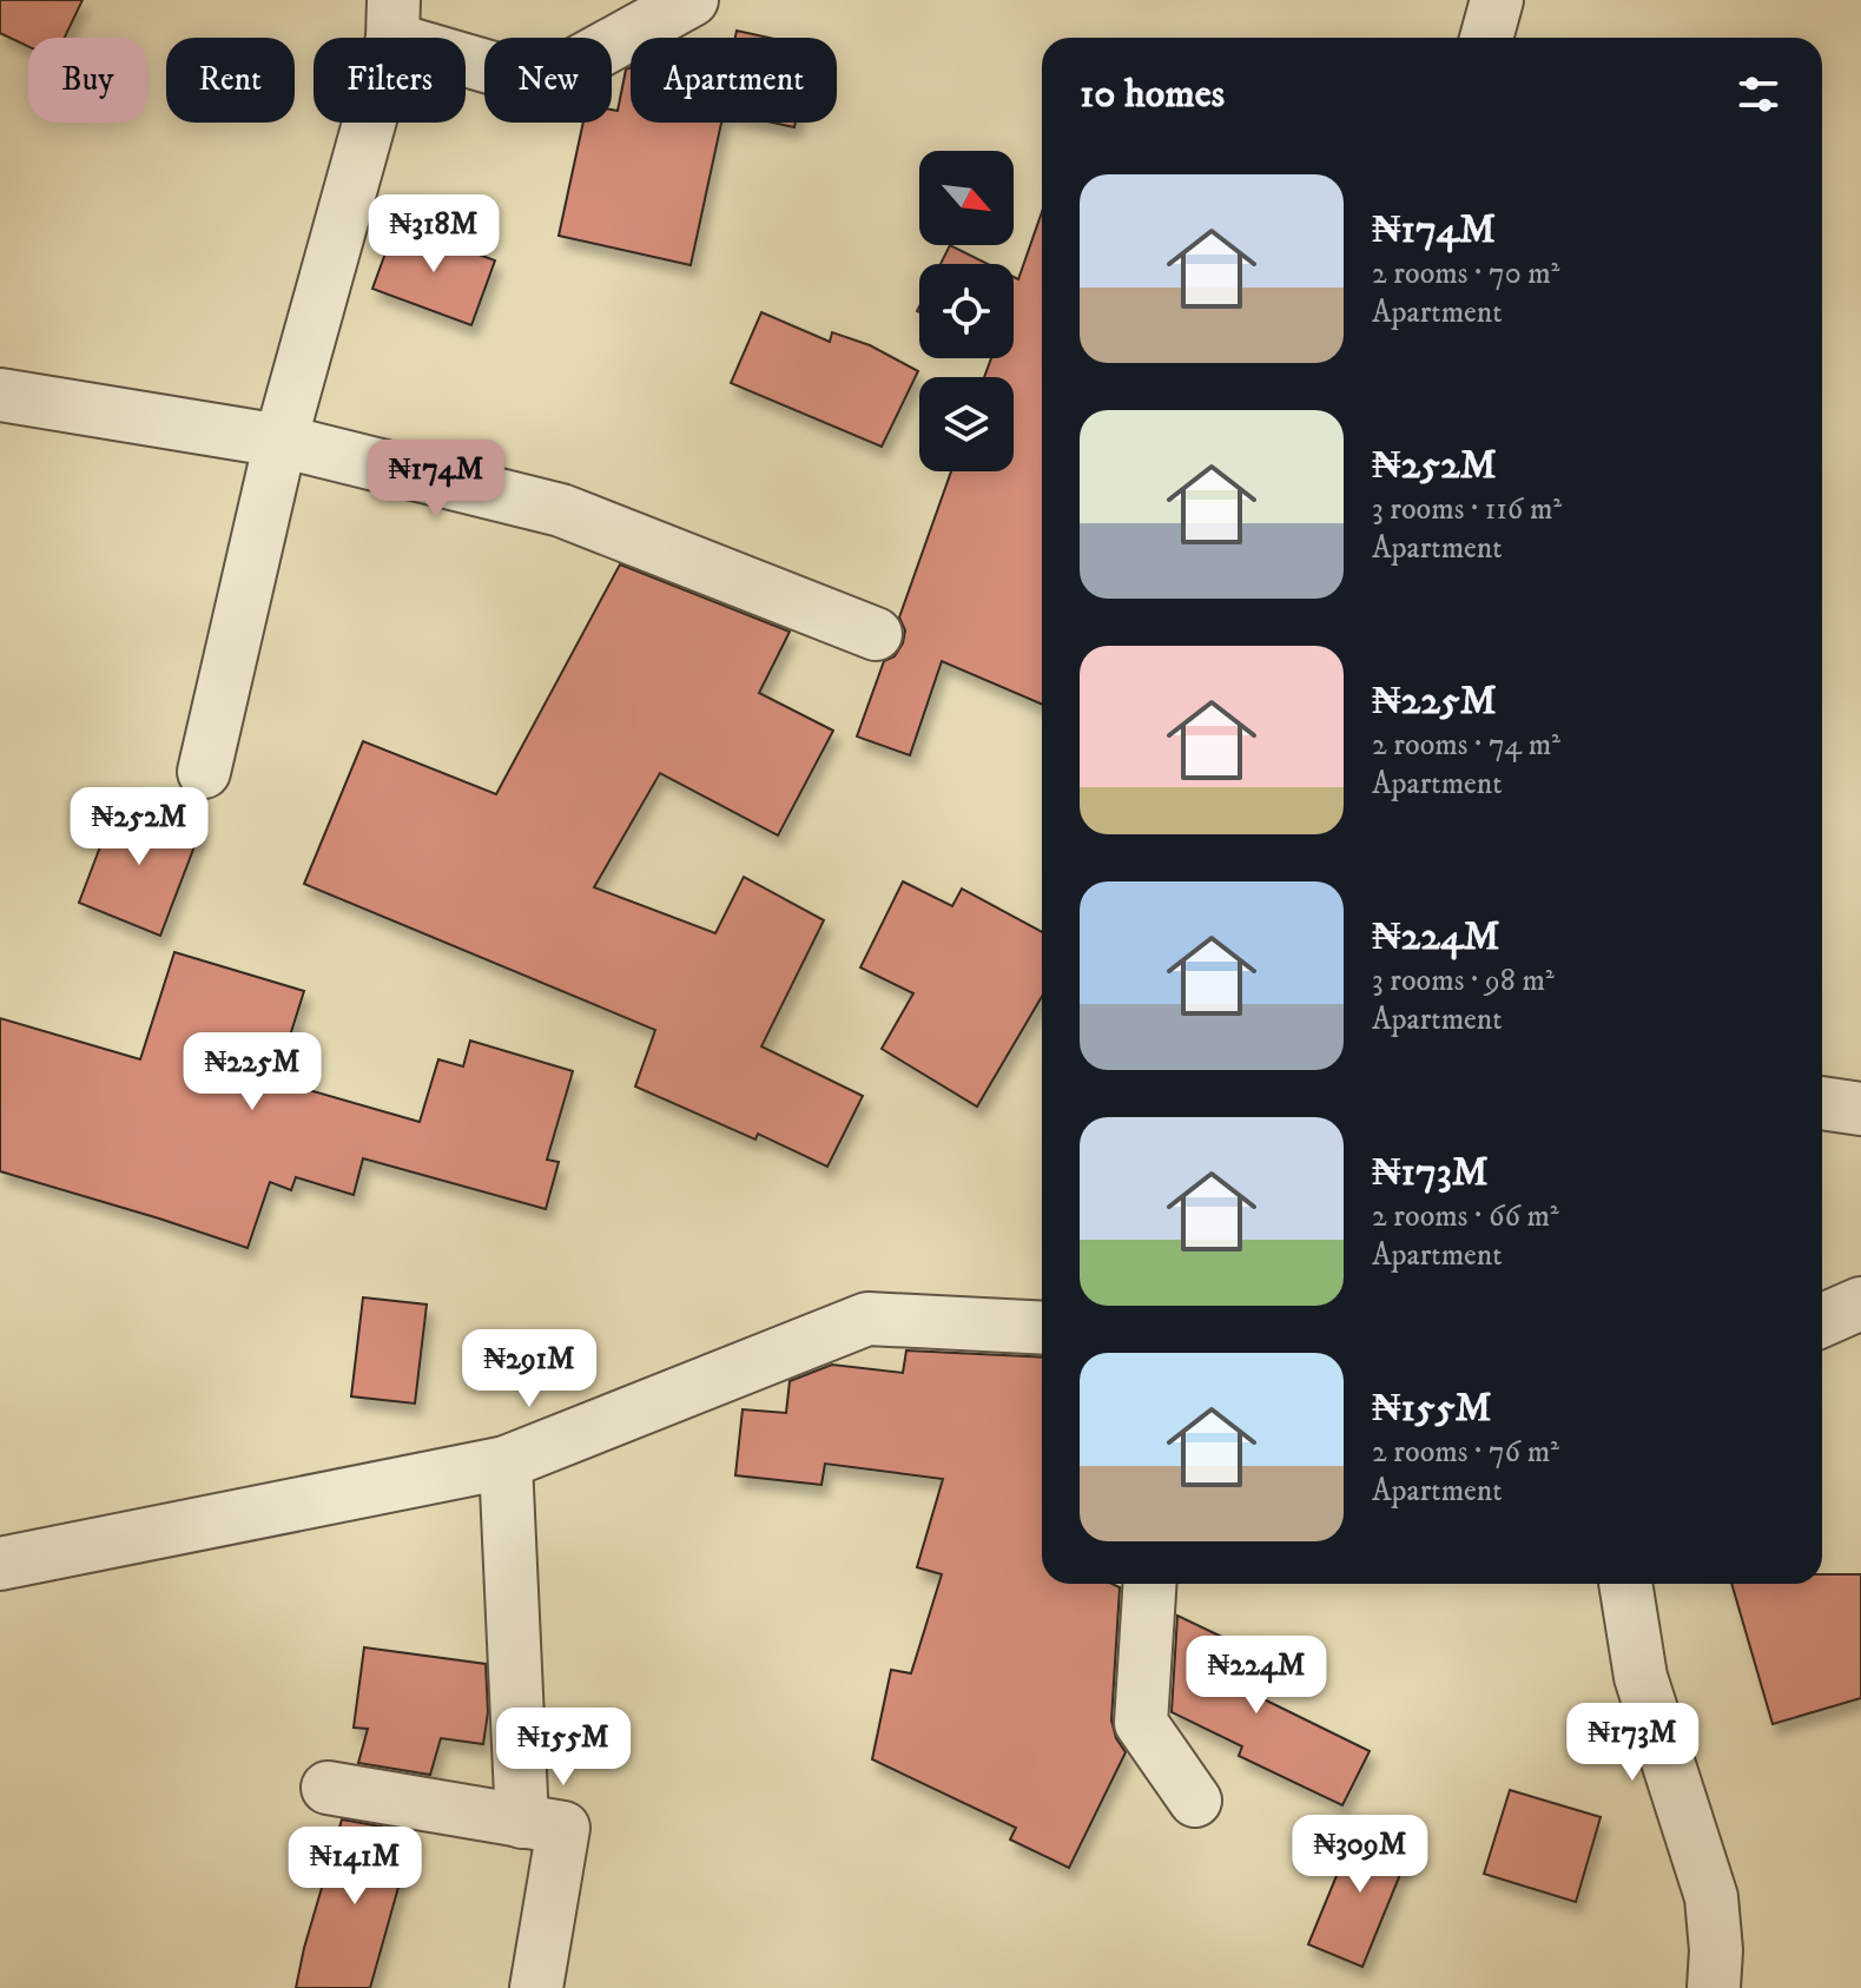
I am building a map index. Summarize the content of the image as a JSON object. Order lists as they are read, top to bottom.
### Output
{
  "north": "bottom right",
  "page": {
    "chip": [
      "Buy",
      "Rent",
      "Filters",
      "New",
      "Apartment"
    ],
    "heading": "10 homes",
    "list": [
      {
        "name": "₦174M",
        "note": "2 rooms · 70 m² · Apartment"
      },
      {
        "name": "₦252M",
        "note": "3 rooms · 116 m² · Apartment"
      },
      {
        "name": "₦225M",
        "note": "2 rooms · 74 m² · Apartment"
      },
      {
        "name": "₦224M",
        "note": "3 rooms · 98 m² · Apartment"
      },
      {
        "name": "₦173M",
        "note": "2 rooms · 66 m² · Apartment"
      },
      {
        "name": "₦155M",
        "note": "2 rooms · 76 m² · Apartment"
      }
    ],
    "price": [
      "₦318M",
      "₦174M",
      "₦252M",
      "₦225M",
      "₦291M",
      "₦224M",
      "₦173M",
      "₦155M",
      "₦309M",
      "₦141M"
    ]
  }
}
